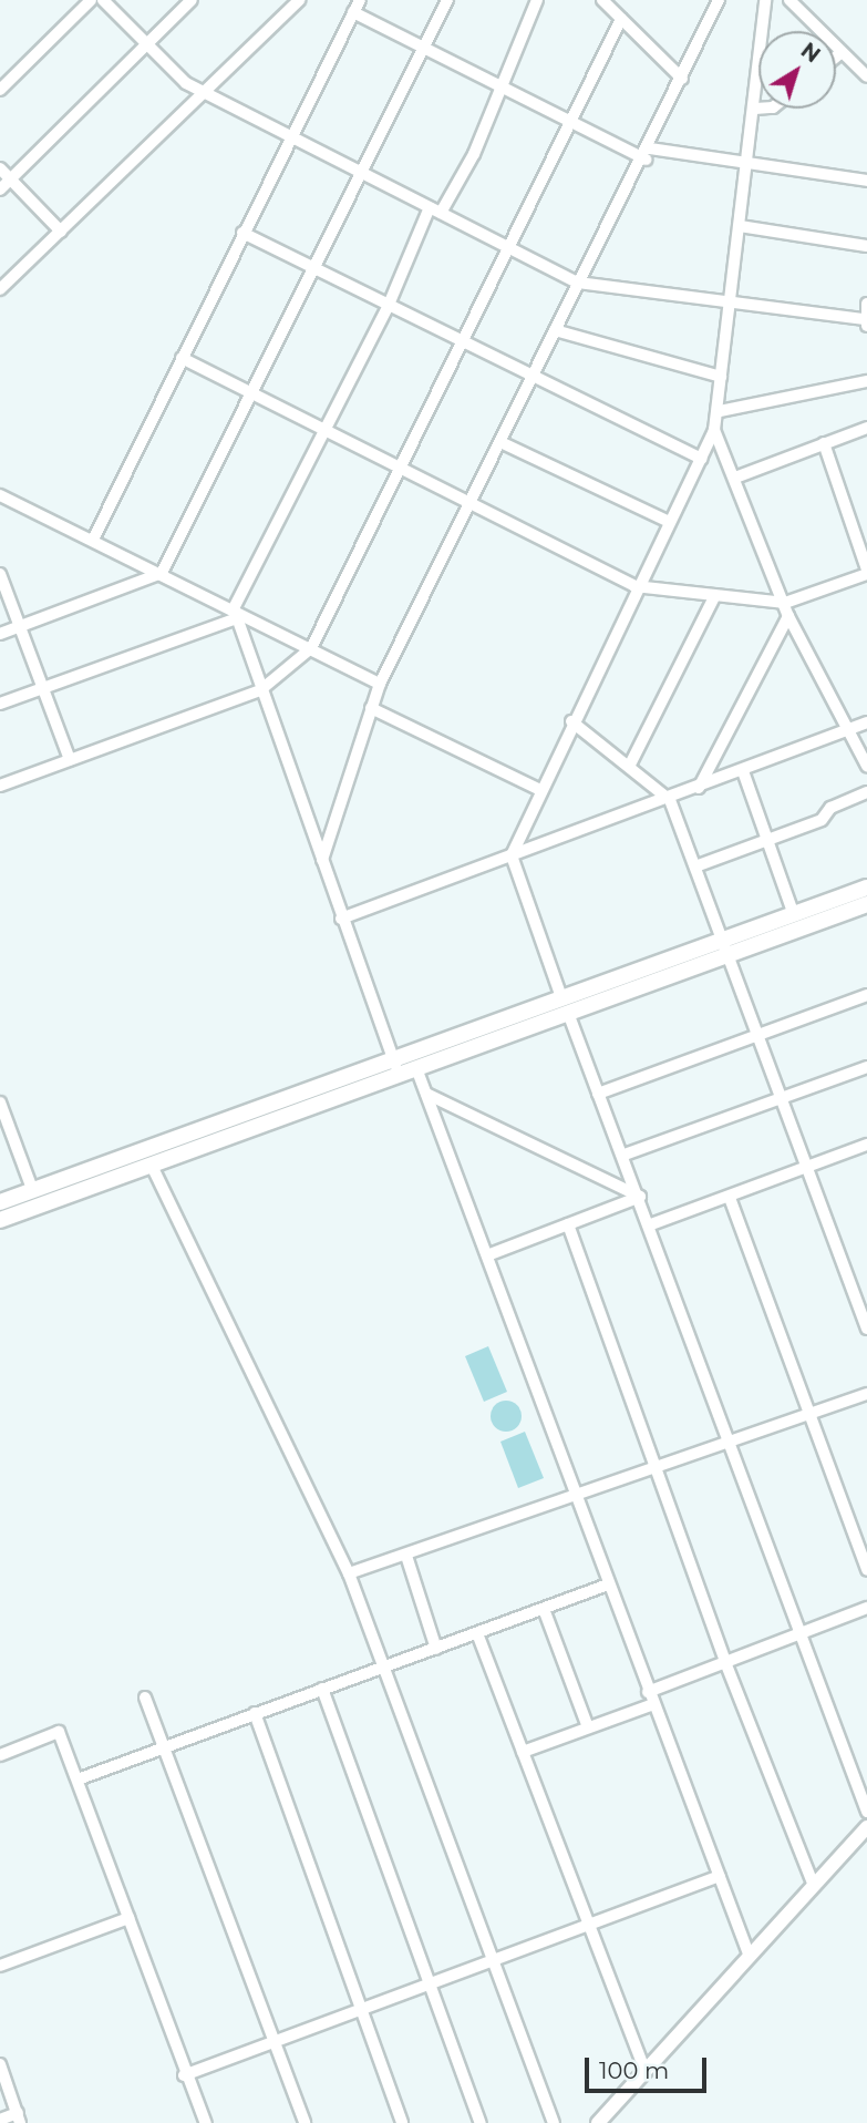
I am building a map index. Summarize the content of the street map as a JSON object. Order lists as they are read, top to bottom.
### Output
{
  "scale_bar": "100 m",
  "north": "top right"
}
